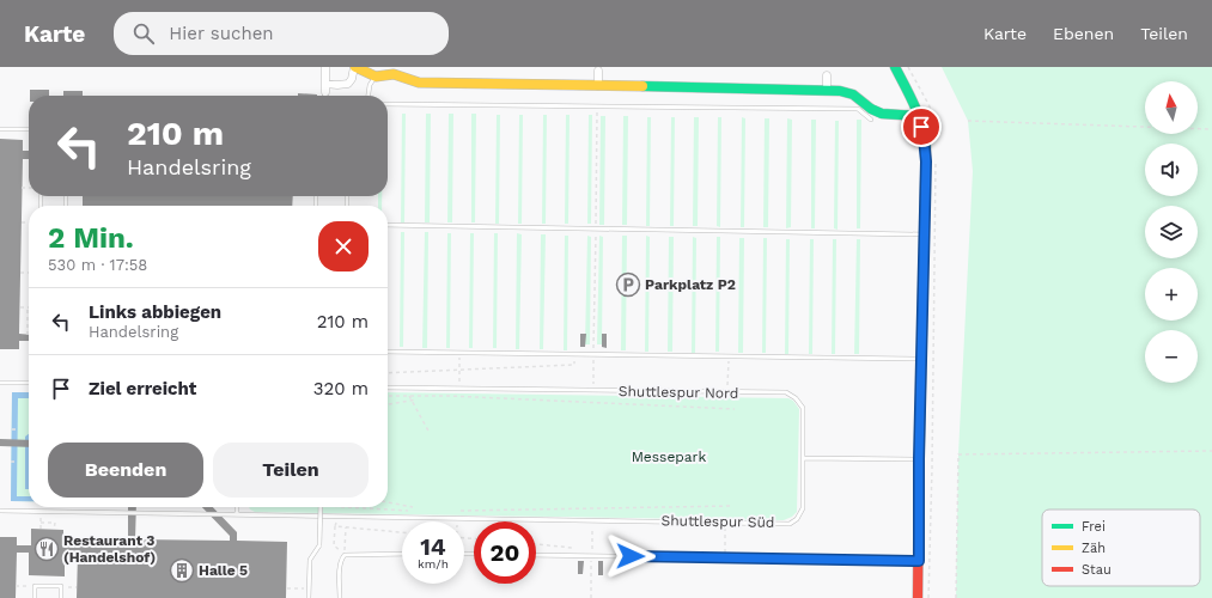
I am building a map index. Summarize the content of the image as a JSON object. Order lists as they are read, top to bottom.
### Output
{
  "streets": {
    "lane": ["Shuttlespur Nord", "Shuttlespur Süd"]
  },
  "crossings": [
    ["Shuttlespur Nord", "Shuttlespur Süd"]
  ],
  "parks": ["Messepark"],
  "places": {
    "parking": ["Parkplatz P2"],
    "restaurant": ["Restaurant 3 (Handelshof)"],
    "building": ["Halle 5"]
  },
  "legend": ["Frei", "Zäh", "Stau"],
  "north": "top",
  "page": {
    "header": "Karte",
    "search": "Hier suchen",
    "nav": ["Karte", "Ebenen", "Teilen"],
    "map_buttons": ["+", "−"],
    "turn": ["210 m", "Handelsring"],
    "heading": ["2 Min.", "530 m · 17:58"],
    "list": [
      {
        "name": "Links abbiegen",
        "note": "Handelsring",
        "value": "210 m"
      },
      {
        "name": "Ziel erreicht",
        "value": "320 m"
      }
    ],
    "buttons": ["Beenden", "Teilen"],
    "speed": "14 km/h",
    "limit": "20"
  }
}
